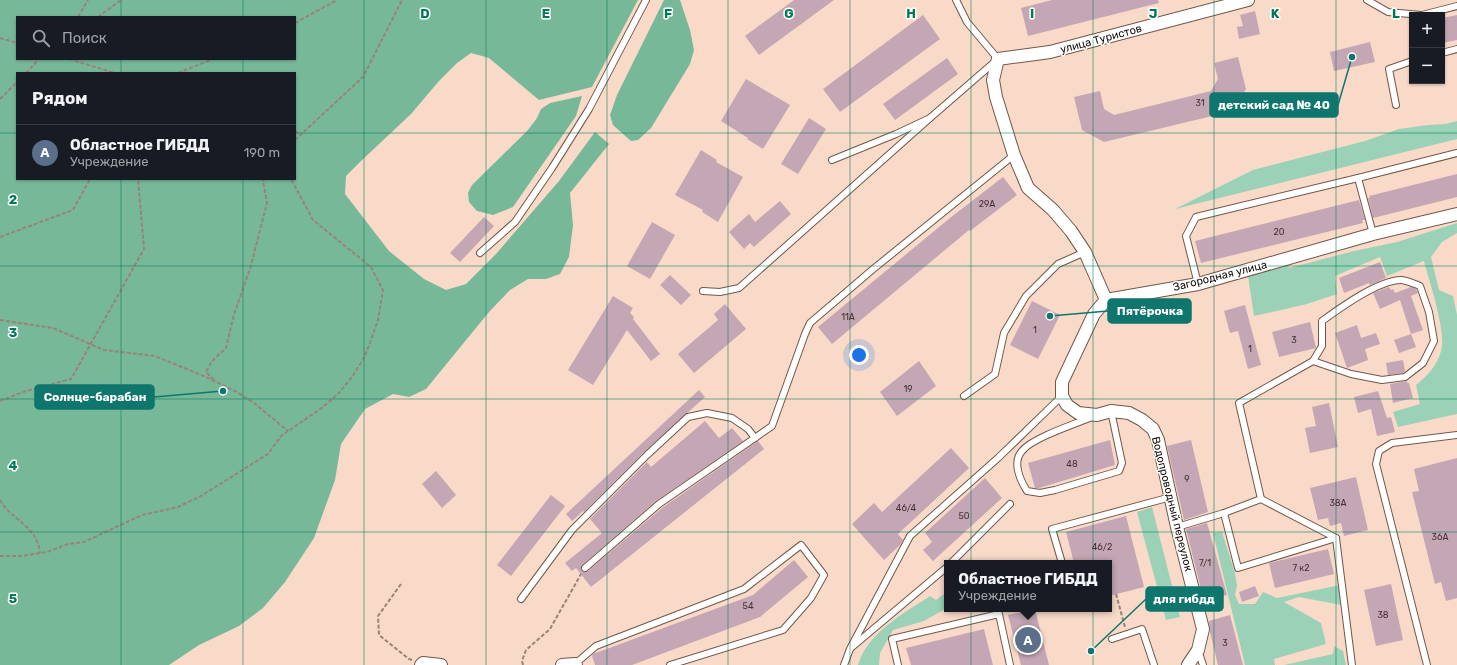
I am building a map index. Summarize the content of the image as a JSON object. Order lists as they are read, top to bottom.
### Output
{
  "streets": {
    "street": ["улица Туристов", "Загородная улица", "Водопроводный переулок"]
  },
  "places": [
    "детский сад № 40",
    "Пятёрочка",
    "Солнце-барабан",
    "для гибдд"
  ],
  "house_numbers": [
    "31",
    "29А",
    "20",
    "11А",
    "1",
    "3",
    "1",
    "19",
    "48",
    "9",
    "38А",
    "46/4",
    "50",
    "36А",
    "46/2",
    "7/1",
    "7 к2",
    "54",
    "38",
    "3"
  ],
  "page": {
    "map_buttons": ["+", "−"],
    "search": "Поиск",
    "heading": "Рядом",
    "list": [
      {
        "mark": "A",
        "name": "Областное ГИБДД",
        "note": "Учреждение",
        "value": "190 m"
      }
    ],
    "popup": ["Областное ГИБДД", "Учреждение"],
    "pins": "A"
  },
  "grid": {
    "columns": [
      "D",
      "E",
      "F",
      "G",
      "H",
      "I",
      "J",
      "K",
      "L"
    ],
    "rows": [
      "2",
      "3",
      "4",
      "5"
    ]
  }
}
